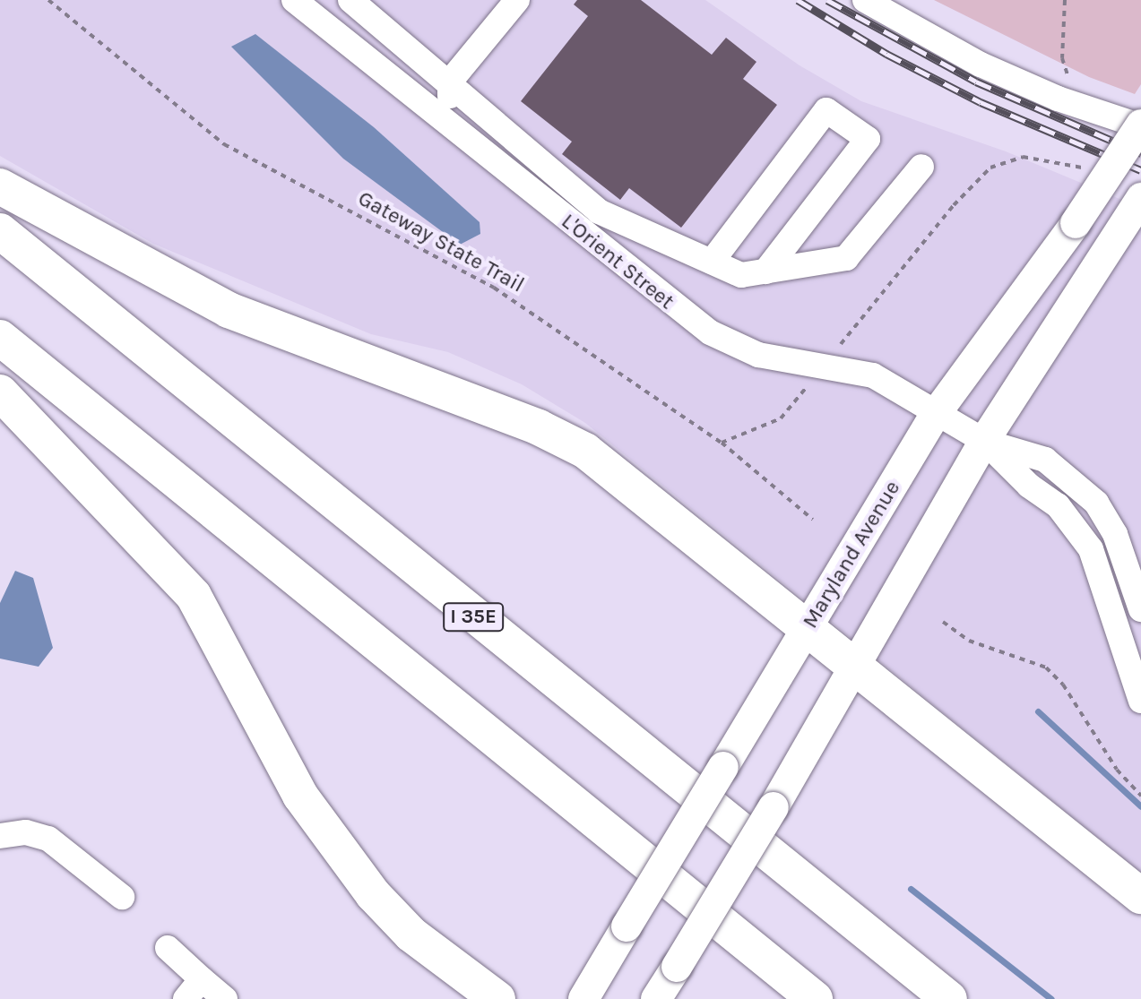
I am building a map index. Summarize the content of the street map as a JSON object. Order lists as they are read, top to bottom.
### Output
{
  "streets": {
    "highway": ["I 35E"],
    "main road": ["Maryland Avenue"],
    "street": ["L'Orient Street"],
    "path": ["Gateway State Trail"]
  },
  "crossings": [
    ["L'Orient Street", "Maryland Avenue"]
  ]
}
